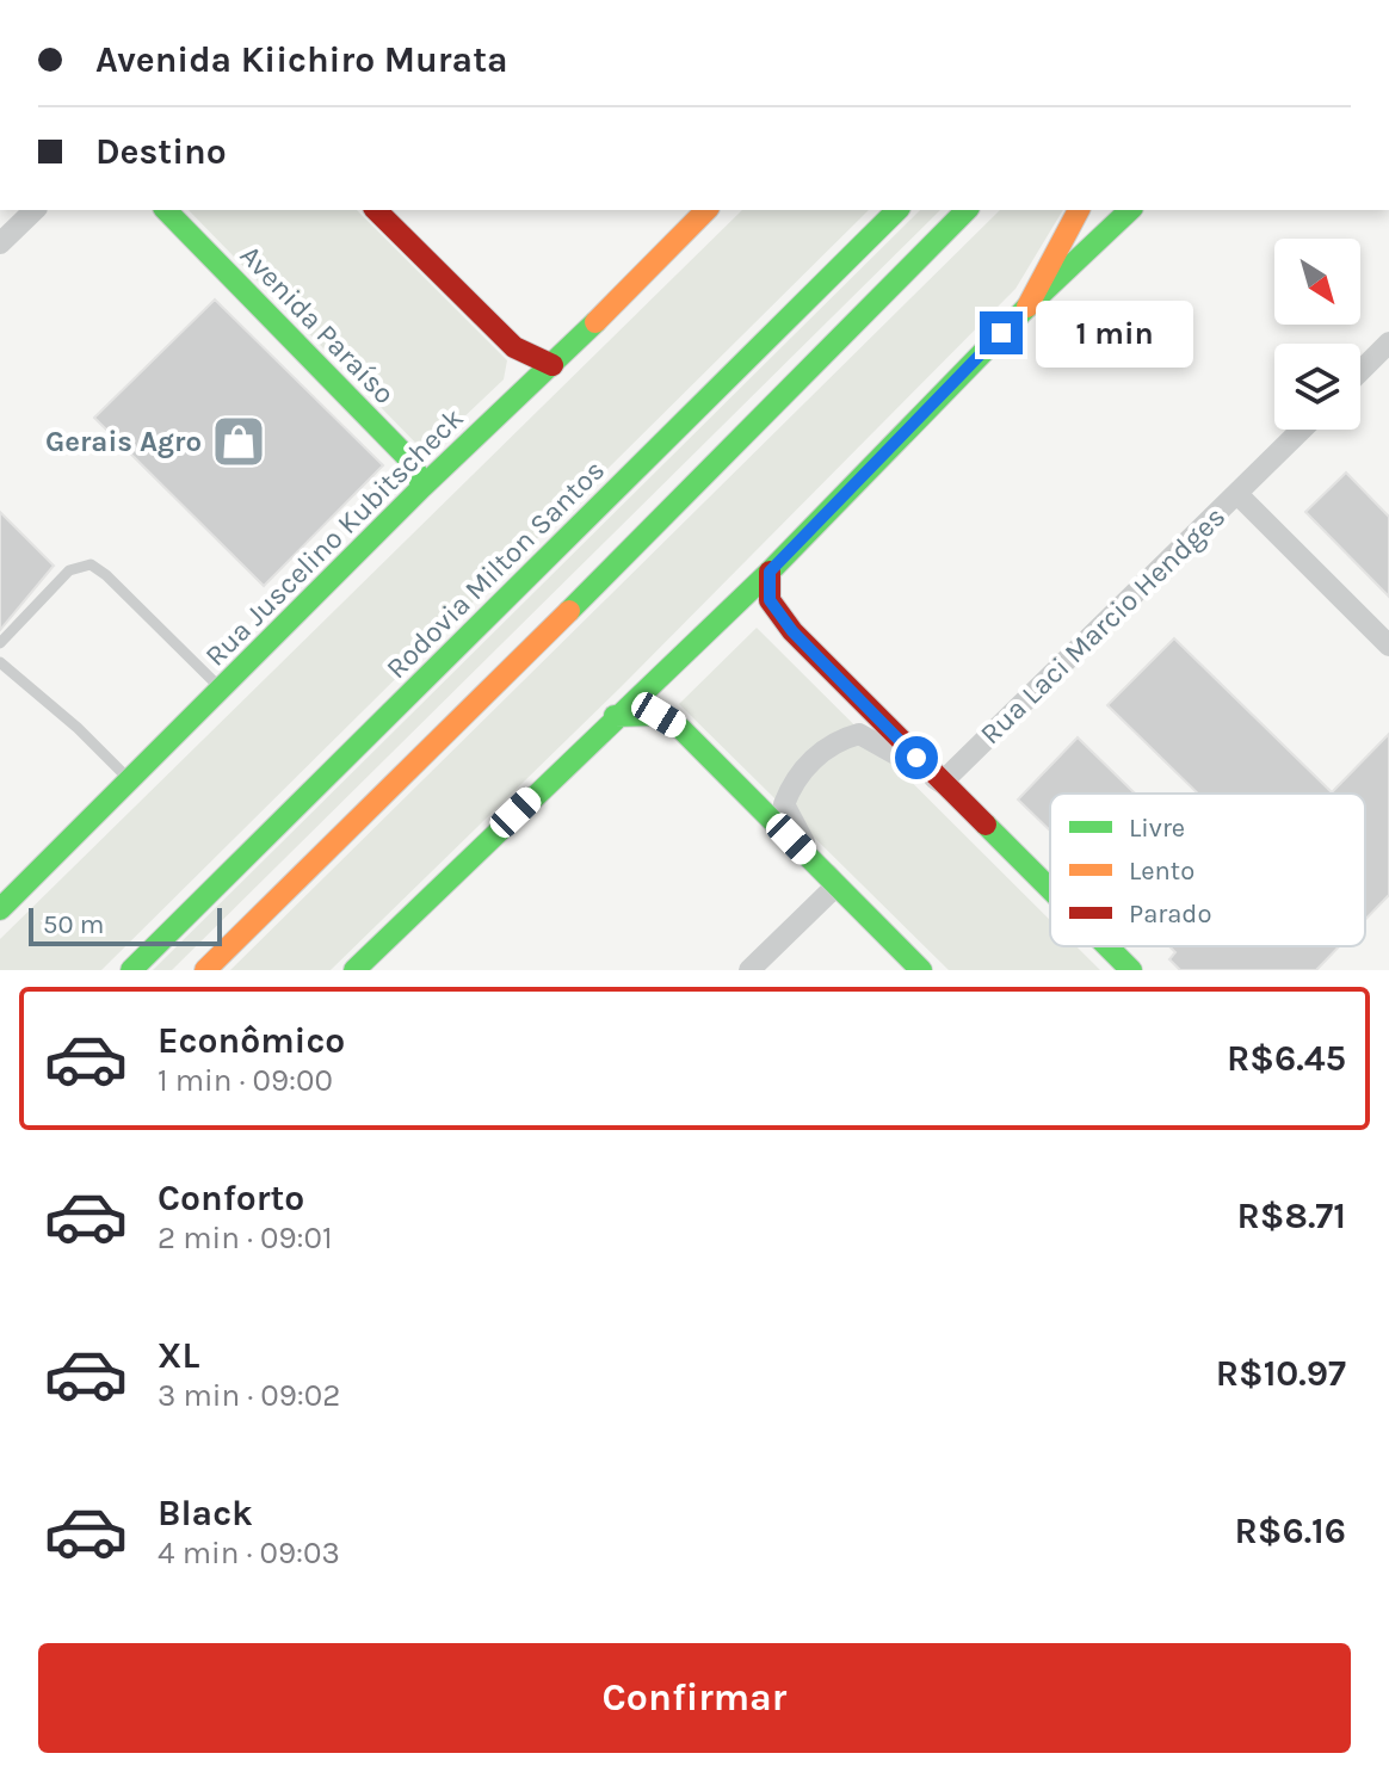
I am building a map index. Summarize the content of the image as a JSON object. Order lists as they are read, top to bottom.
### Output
{
  "streets": {
    "main road": ["Avenida Paraíso", "Rua Juscelino Kubitscheck", "Rodovia Milton Santos"],
    "street": ["Rua Laci Marcio Hendges"]
  },
  "crossings": [
    ["Avenida Paraíso", "Rua Juscelino Kubitscheck"]
  ],
  "places": {
    "shop": ["Gerais Agro"]
  },
  "legend": ["Livre", "Lento", "Parado"],
  "scale_bar": "50 m",
  "north": "bottom right",
  "page": {
    "banner": ["Avenida Kiichiro Murata", "Destino"],
    "bubble": "1 min",
    "scale": "50 m",
    "list": [
      {
        "name": "Econômico",
        "note": "1 min · 09:00",
        "value": "R$6.45"
      },
      {
        "name": "Conforto",
        "note": "2 min · 09:01",
        "value": "R$8.71"
      },
      {
        "name": "XL",
        "note": "3 min · 09:02",
        "value": "R$10.97"
      },
      {
        "name": "Black",
        "note": "4 min · 09:03",
        "value": "R$6.16"
      }
    ],
    "buttons": "Confirmar"
  }
}
